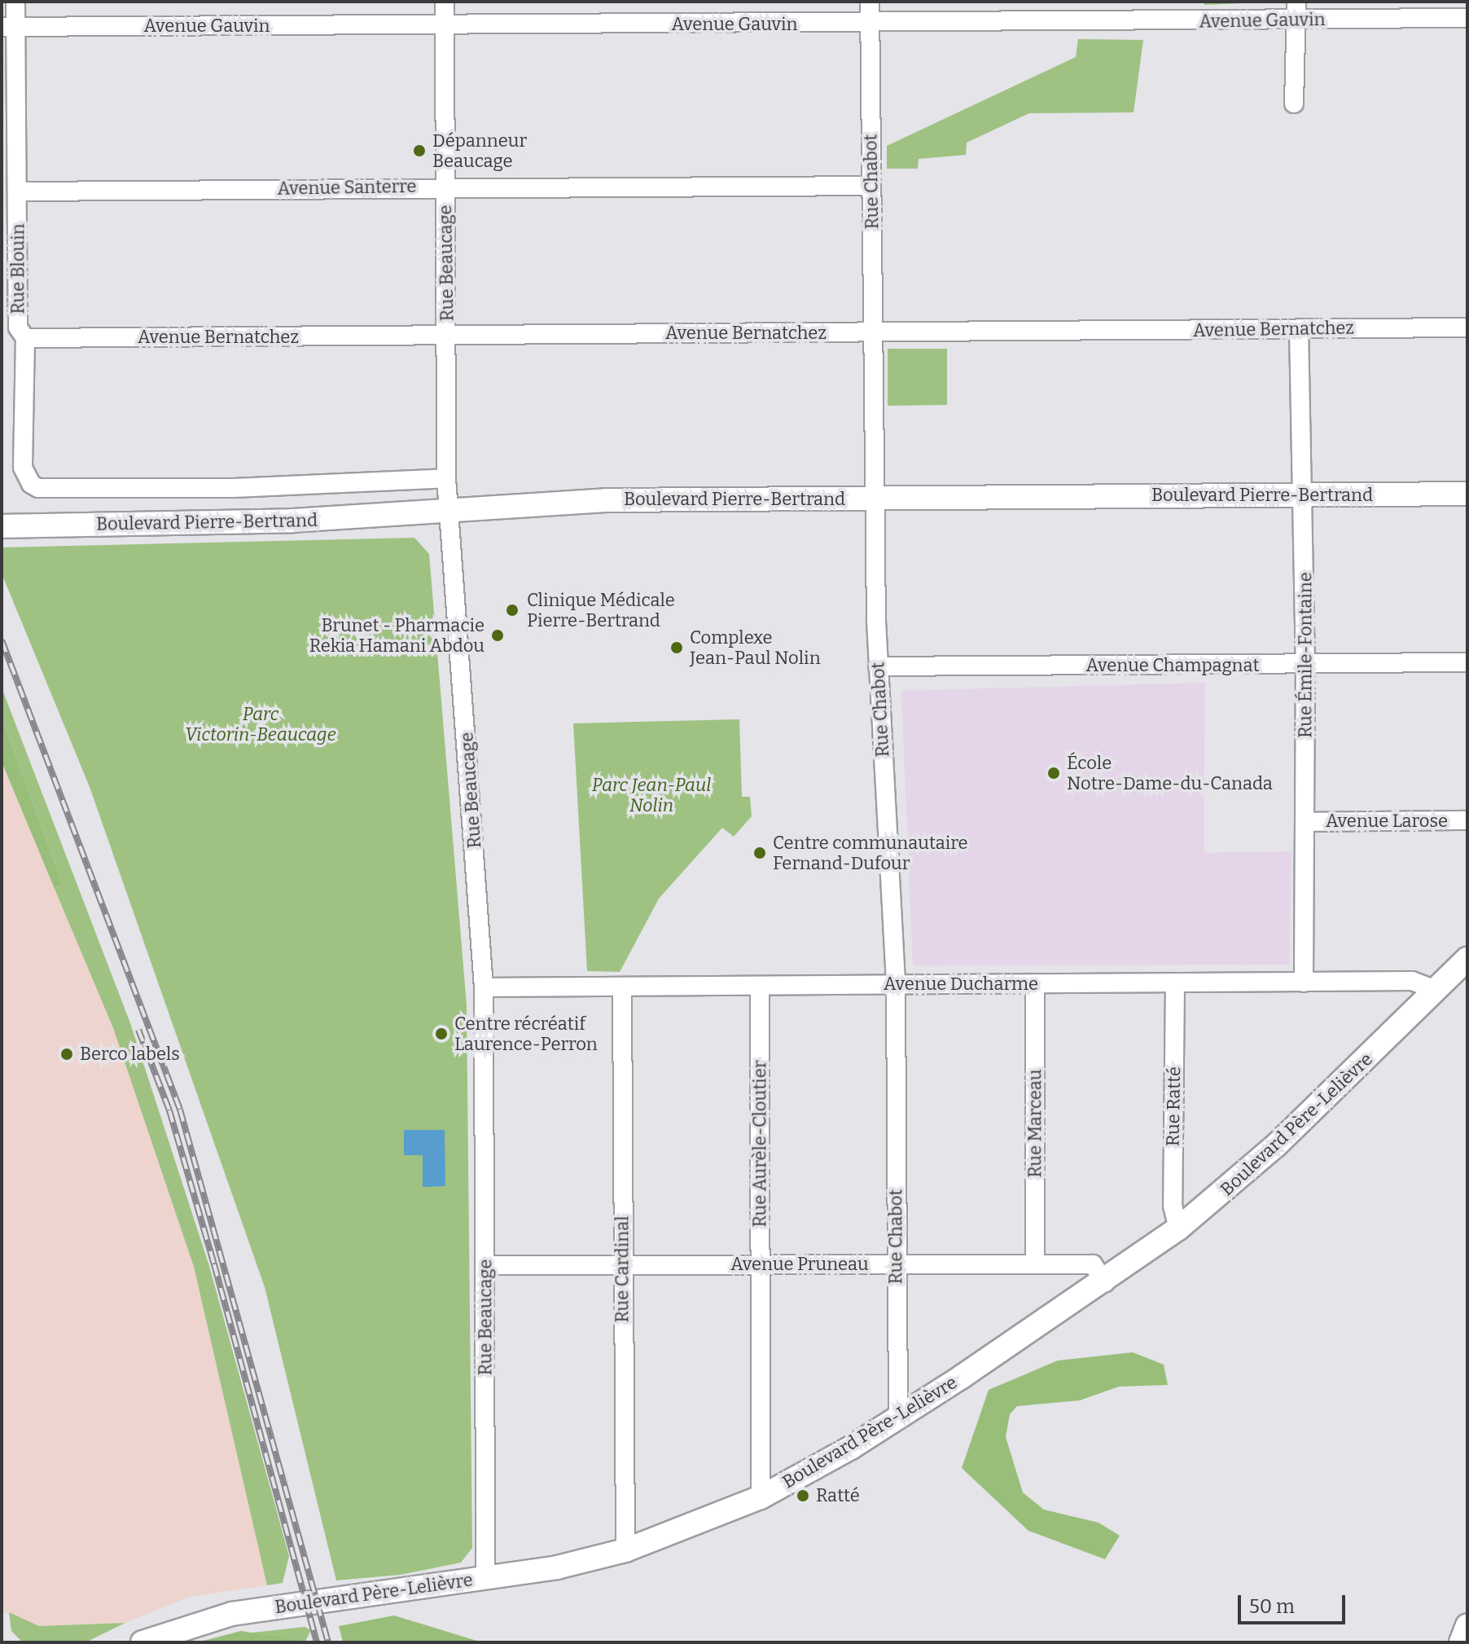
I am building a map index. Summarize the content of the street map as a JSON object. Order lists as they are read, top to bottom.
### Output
{
  "streets": {
    "main road": ["Boulevard Pierre-Bertrand", "Boulevard Père-Lelièvre"],
    "street": [
      "Avenue Gauvin",
      "Rue Chabot",
      "Avenue Santerre",
      "Rue Beaucage",
      "Rue Blouin",
      "Avenue Bernatchez",
      "Rue Émile-Fontaine",
      "Avenue Champagnat",
      "Avenue Larose",
      "Avenue Ducharme",
      "Rue Ratté",
      "Rue Marceau",
      "Rue Aurèle-Cloutier",
      "Avenue Pruneau",
      "Rue Cardinal"
    ]
  },
  "crossings": [
    ["Avenue Gauvin", "Rue Chabot"],
    ["Avenue Gauvin", "Rue Beaucage"],
    ["Avenue Gauvin", "Rue Blouin"],
    ["Rue Chabot", "Avenue Santerre"],
    ["Rue Chabot", "Avenue Bernatchez"],
    ["Rue Chabot", "Boulevard Pierre-Bertrand"],
    ["Rue Chabot", "Avenue Champagnat"],
    ["Rue Chabot", "Avenue Ducharme"],
    ["Rue Chabot", "Boulevard Père-Lelièvre"],
    ["Rue Chabot", "Avenue Pruneau"],
    ["Avenue Santerre", "Rue Beaucage"],
    ["Avenue Santerre", "Rue Blouin"],
    ["Rue Beaucage", "Avenue Bernatchez"],
    ["Rue Beaucage", "Boulevard Pierre-Bertrand"],
    ["Rue Beaucage", "Avenue Ducharme"],
    ["Rue Beaucage", "Boulevard Père-Lelièvre"],
    ["Rue Beaucage", "Avenue Pruneau"],
    ["Rue Blouin", "Avenue Bernatchez"],
    ["Rue Blouin", "Boulevard Pierre-Bertrand"],
    ["Avenue Bernatchez", "Rue Émile-Fontaine"],
    ["Boulevard Pierre-Bertrand", "Rue Émile-Fontaine"],
    ["Rue Émile-Fontaine", "Avenue Champagnat"],
    ["Rue Émile-Fontaine", "Avenue Larose"],
    ["Rue Émile-Fontaine", "Avenue Ducharme"],
    ["Avenue Ducharme", "Rue Ratté"],
    ["Avenue Ducharme", "Rue Marceau"],
    ["Avenue Ducharme", "Boulevard Père-Lelièvre"],
    ["Avenue Ducharme", "Rue Aurèle-Cloutier"],
    ["Avenue Ducharme", "Rue Cardinal"],
    ["Rue Ratté", "Boulevard Père-Lelièvre"],
    ["Rue Marceau", "Avenue Pruneau"],
    ["Boulevard Père-Lelièvre", "Rue Aurèle-Cloutier"],
    ["Boulevard Père-Lelièvre", "Avenue Pruneau"],
    ["Boulevard Père-Lelièvre", "Rue Cardinal"],
    ["Rue Aurèle-Cloutier", "Avenue Pruneau"],
    ["Avenue Pruneau", "Rue Cardinal"]
  ],
  "parks": ["Parc Victorin-Beaucage", "Parc Jean-Paul Nolin"],
  "places": [
    "Dépanneur Beaucage",
    "Clinique Médicale Pierre-Bertrand",
    "Brunet - Pharmacie Rekia Hamani Abdou",
    "Complexe Jean-Paul Nolin",
    "École Notre-Dame-du-Canada",
    "Centre communautaire Fernand-Dufour",
    "Centre récréatif Laurence-Perron",
    "Berco labels",
    "Ratté"
  ],
  "scale_bar": "50 m"
}
